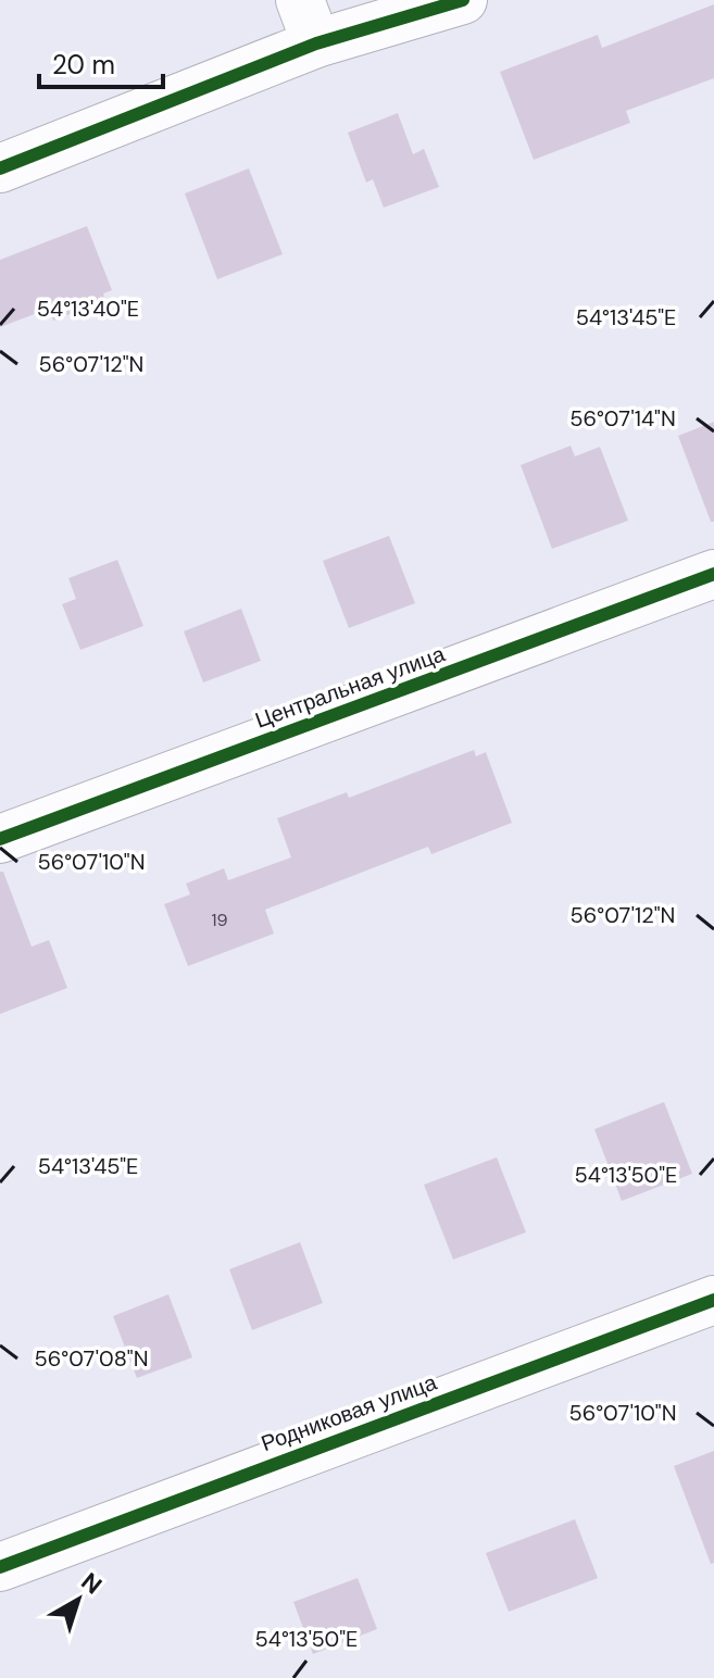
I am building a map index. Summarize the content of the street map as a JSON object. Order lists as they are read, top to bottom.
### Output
{
  "streets": {
    "street": ["Центральная улица", "Родниковая улица"]
  },
  "house_numbers": ["19"],
  "scale_bar": "20 m",
  "north": "top right",
  "coordinates": [
    "54°13'40\"E",
    "54°13'45\"E",
    "56°07'12\"N",
    "56°07'14\"N",
    "56°07'10\"N",
    "54°13'50\"E",
    "56°07'08\"N"
  ]
}
